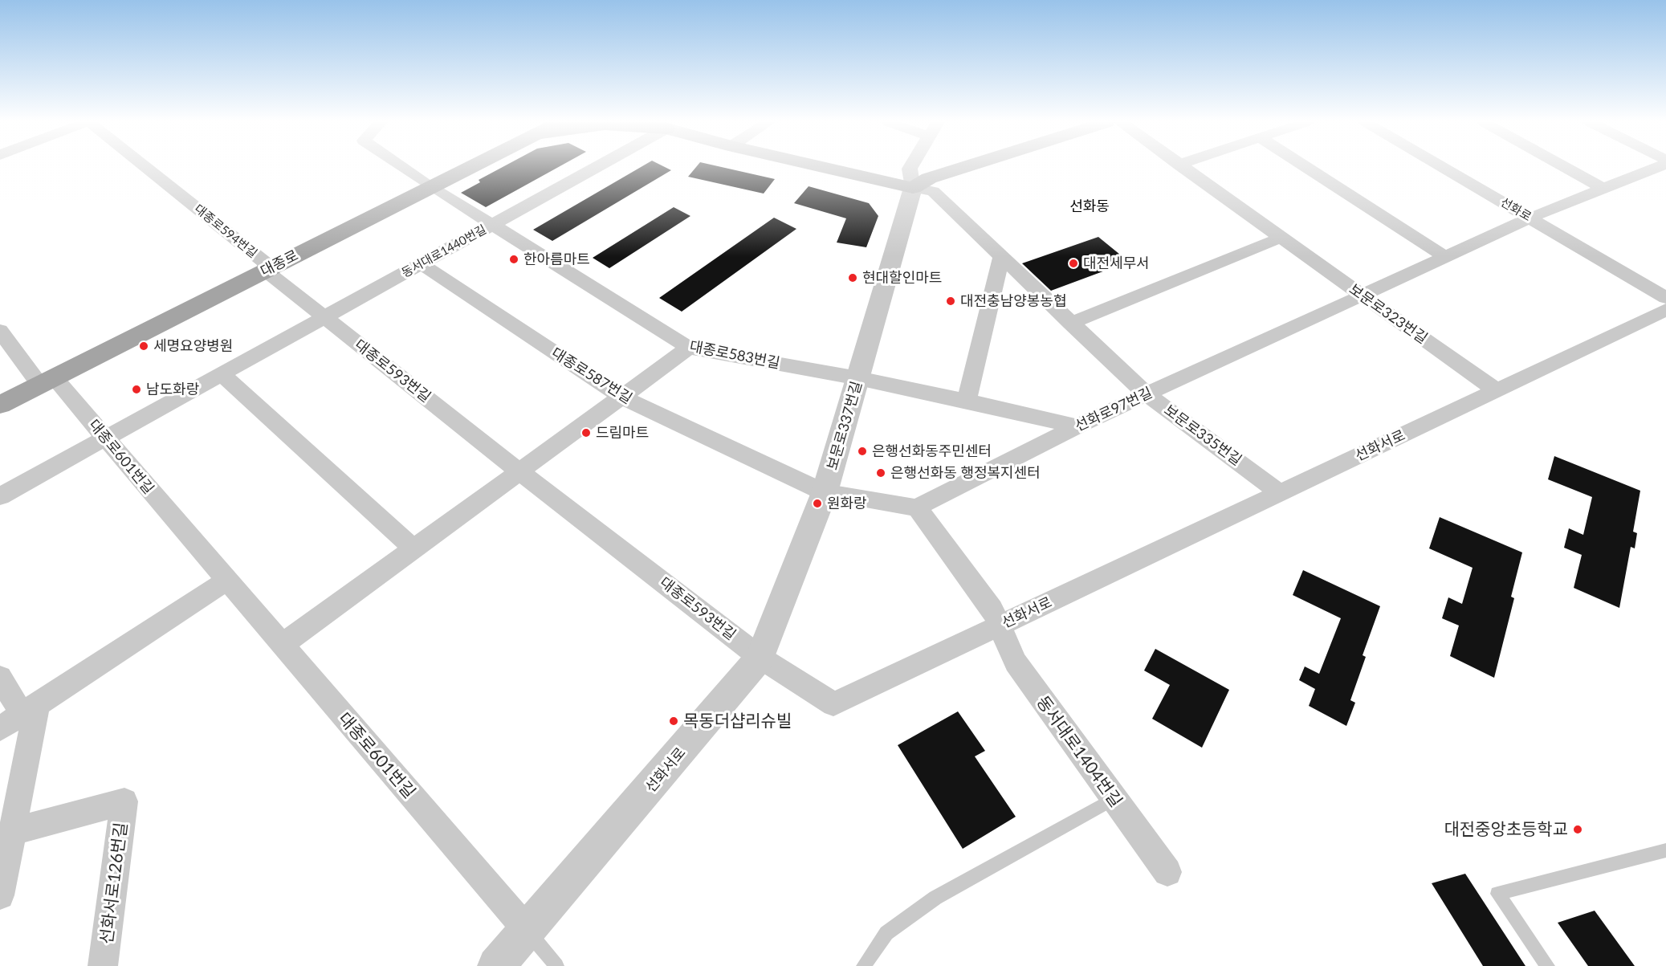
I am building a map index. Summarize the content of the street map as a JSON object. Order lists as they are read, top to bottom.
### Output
{
  "streets": {
    "main road": ["대종로"],
    "street": [
      "선화로",
      "대종로594번길",
      "동서대로1440번길",
      "보문로323번길",
      "대종로583번길",
      "대종로593번길",
      "대종로587번길",
      "선화로97번길",
      "보문로337번길",
      "보문로335번길",
      "선화서로",
      "대종로601번길",
      "동서대로1404번길",
      "선화서로126번길"
    ]
  },
  "crossings": [
    ["선화로", "선화로97번길"],
    ["대종로594번길", "대종로"],
    ["대종로594번길", "대종로593번길"],
    ["동서대로1440번길", "대종로583번길"],
    ["동서대로1440번길", "대종로593번길"],
    ["동서대로1440번길", "대종로587번길"],
    ["동서대로1440번길", "대종로601번길"],
    ["대종로", "대종로583번길"],
    ["대종로", "대종로593번길"],
    ["대종로", "대종로601번길"],
    ["보문로323번길", "선화로97번길"],
    ["보문로323번길", "선화서로"],
    ["대종로583번길", "선화로97번길"],
    ["대종로583번길", "보문로337번길"],
    ["대종로593번길", "보문로337번길"],
    ["대종로593번길", "선화서로"],
    ["대종로587번길", "선화로97번길"],
    ["대종로587번길", "보문로337번길"],
    ["선화로97번길", "보문로335번길"],
    ["보문로337번길", "보문로335번길"],
    ["보문로337번길", "선화서로"],
    ["보문로335번길", "선화서로"],
    ["선화서로", "대종로601번길"],
    ["선화서로", "동서대로1404번길"]
  ],
  "districts": ["선화동"],
  "places": [
    "한아름마트",
    "대전세무서",
    "현대할인마트",
    "대전충남양봉농협",
    "세명요양병원",
    "남도화랑",
    "드림마트",
    "은행선화동주민센터",
    "은행선화동 행정복지센터",
    "원화랑",
    "목동더샵리슈빌",
    "대전중앙초등학교"
  ]
}
